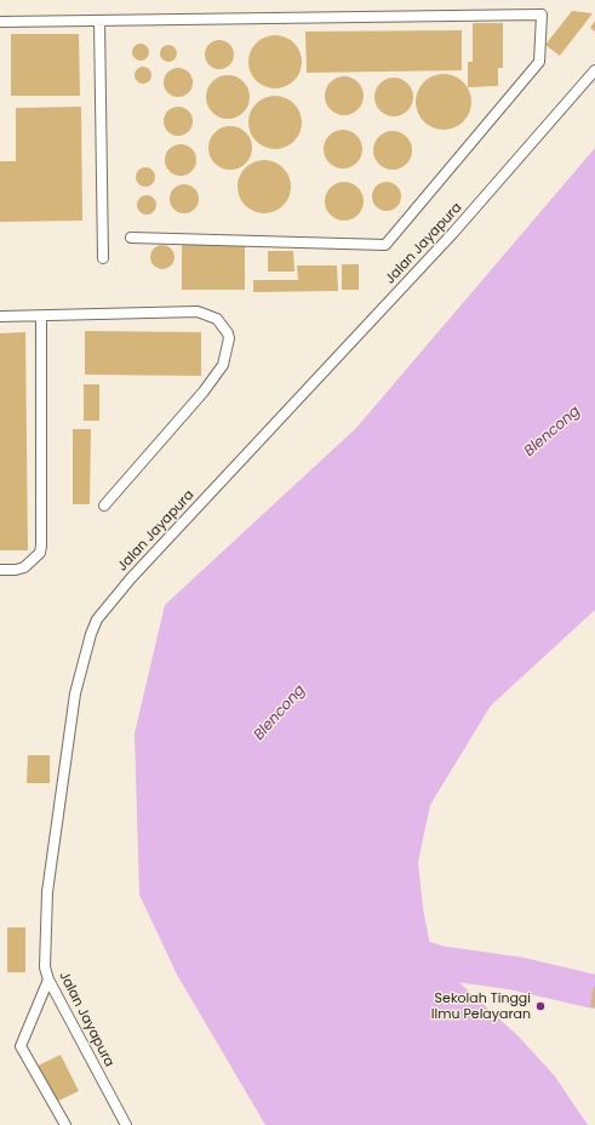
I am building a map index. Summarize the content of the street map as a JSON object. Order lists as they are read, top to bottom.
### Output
{
  "streets": {
    "lane": ["Jalan Jayapura"]
  },
  "water": ["Blencong"],
  "places": ["Sekolah Tinggi Ilmu Pelayaran"]
}
